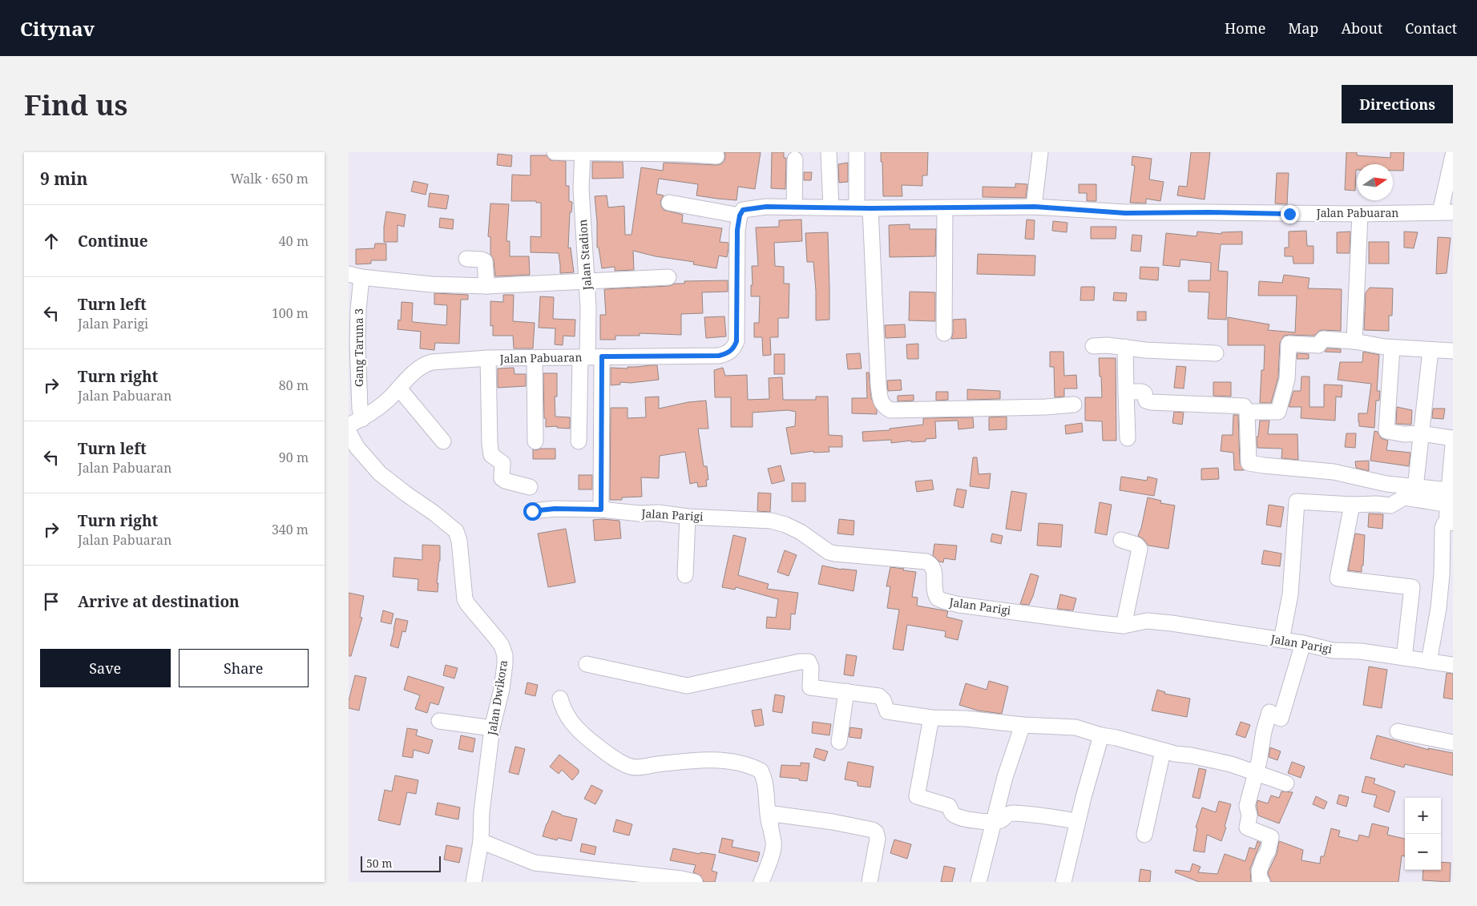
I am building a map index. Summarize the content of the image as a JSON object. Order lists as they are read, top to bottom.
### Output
{
  "streets": {
    "street": [
      "Jalan Pabuaran",
      "Jalan Stadion",
      "Gang Taruna 3",
      "Jalan Parigi",
      "Jalan Dwikora"
    ]
  },
  "crossings": [
    ["Jalan Pabuaran", "Jalan Stadion"],
    ["Jalan Pabuaran", "Gang Taruna 3"]
  ],
  "scale_bar": "50 m",
  "north": "right",
  "page": {
    "header": "Citynav",
    "nav": [
      "Home",
      "Map",
      "About",
      "Contact"
    ],
    "buttons": [
      "Directions",
      ["Save", "Share"]
    ],
    "title": "Find us",
    "heading": ["9 min", "Walk · 650 m"],
    "list": [
      ["Continue", "40 m"],
      ["Turn left", "Jalan Parigi", "100 m"],
      ["Turn right", "Jalan Pabuaran", "80 m"],
      ["Turn left", "Jalan Pabuaran", "90 m"],
      ["Turn right", "Jalan Pabuaran", "340 m"],
      "Arrive at destination"
    ],
    "map_buttons": ["+", "−"],
    "scale": "50 m"
  }
}
